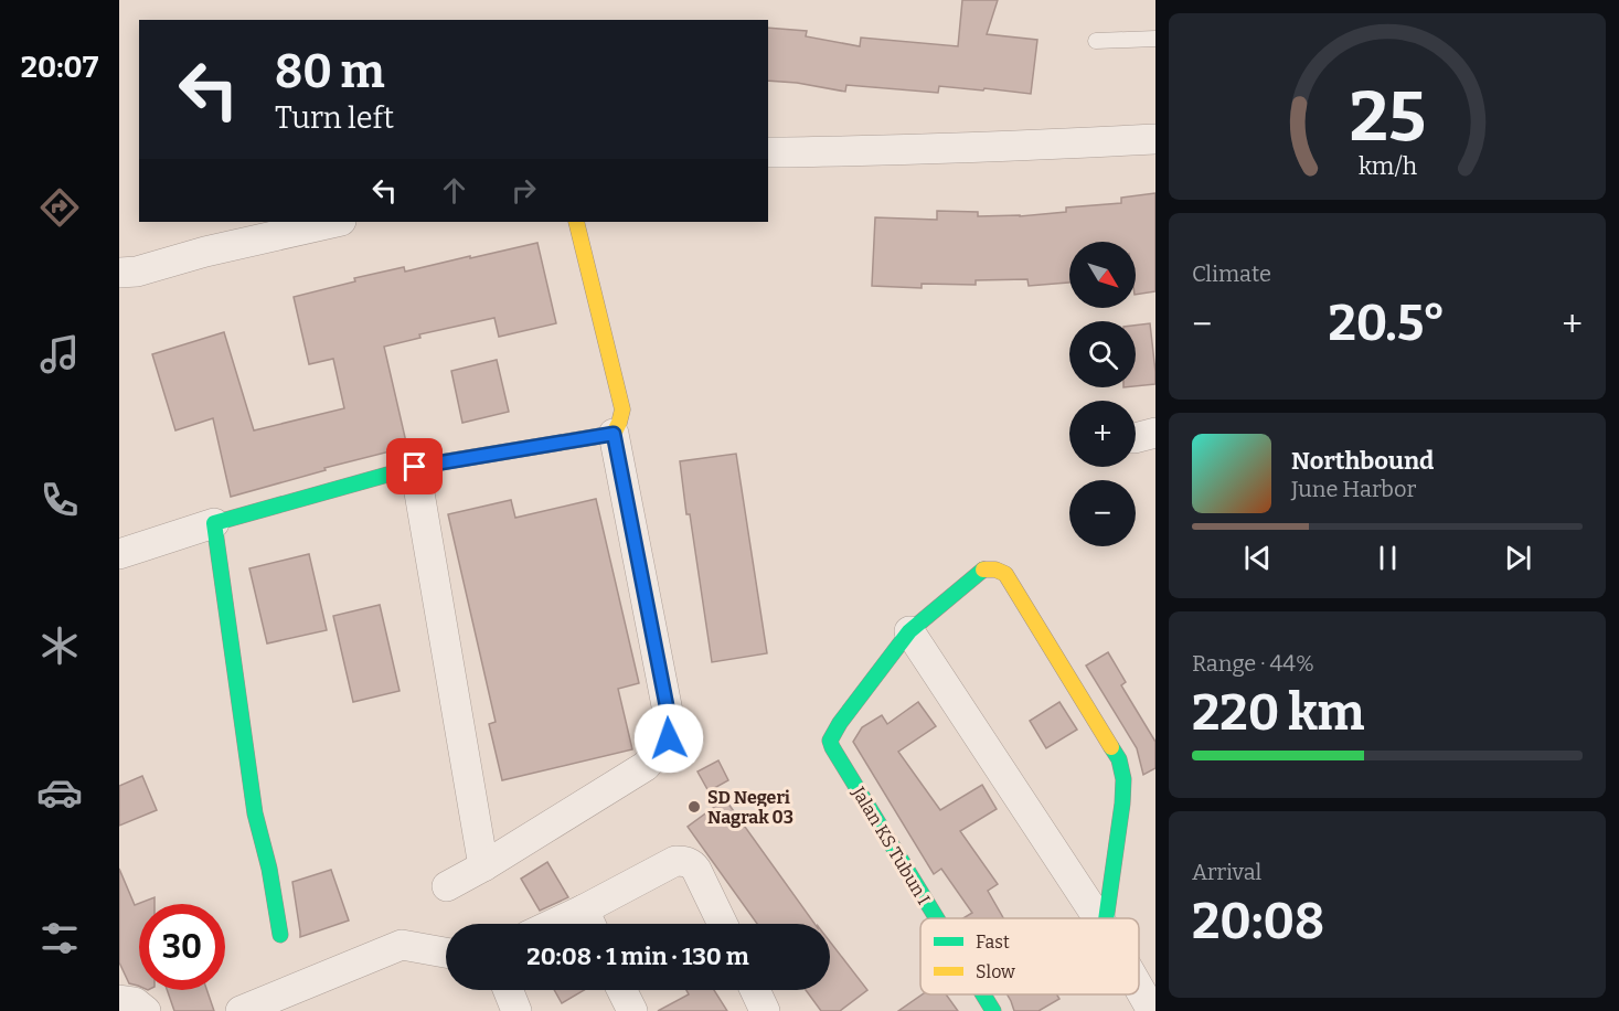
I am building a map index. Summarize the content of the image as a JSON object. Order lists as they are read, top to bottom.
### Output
{
  "streets": {
    "street": ["Jalan KS Tubun I"]
  },
  "places": ["SD Negeri Nagrak 03"],
  "legend": ["Fast", "Slow"],
  "north": "bottom right",
  "page": {
    "tabs": "20:07",
    "turn": ["80 m", "Turn left"],
    "tile": [
      "Climate",
      ["Range · 44%", "220 km"],
      ["Arrival", "20:08"]
    ],
    "map_buttons": ["+", "−"],
    "heat": ["−", "20.5°", "+"],
    "song": ["Northbound", "June Harbor"],
    "limit": "30",
    "trip": "20:08 · 1 min · 130 m",
    "gauge": ["25", "km/h"]
  }
}
